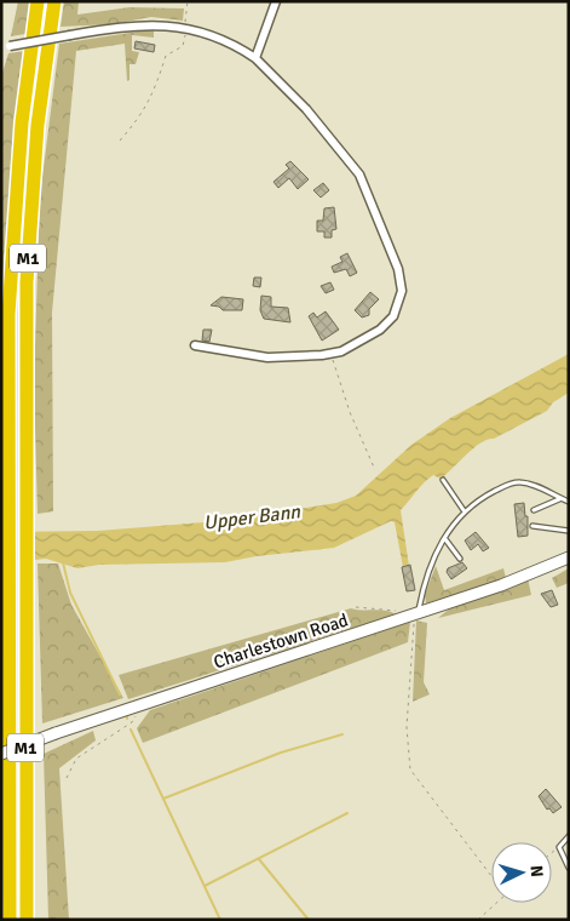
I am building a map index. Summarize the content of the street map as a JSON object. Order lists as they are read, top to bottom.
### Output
{
  "streets": {
    "highway": ["M1"],
    "main road": ["Charlestown Road"]
  },
  "water": ["Upper Bann"],
  "north": "right"
}
